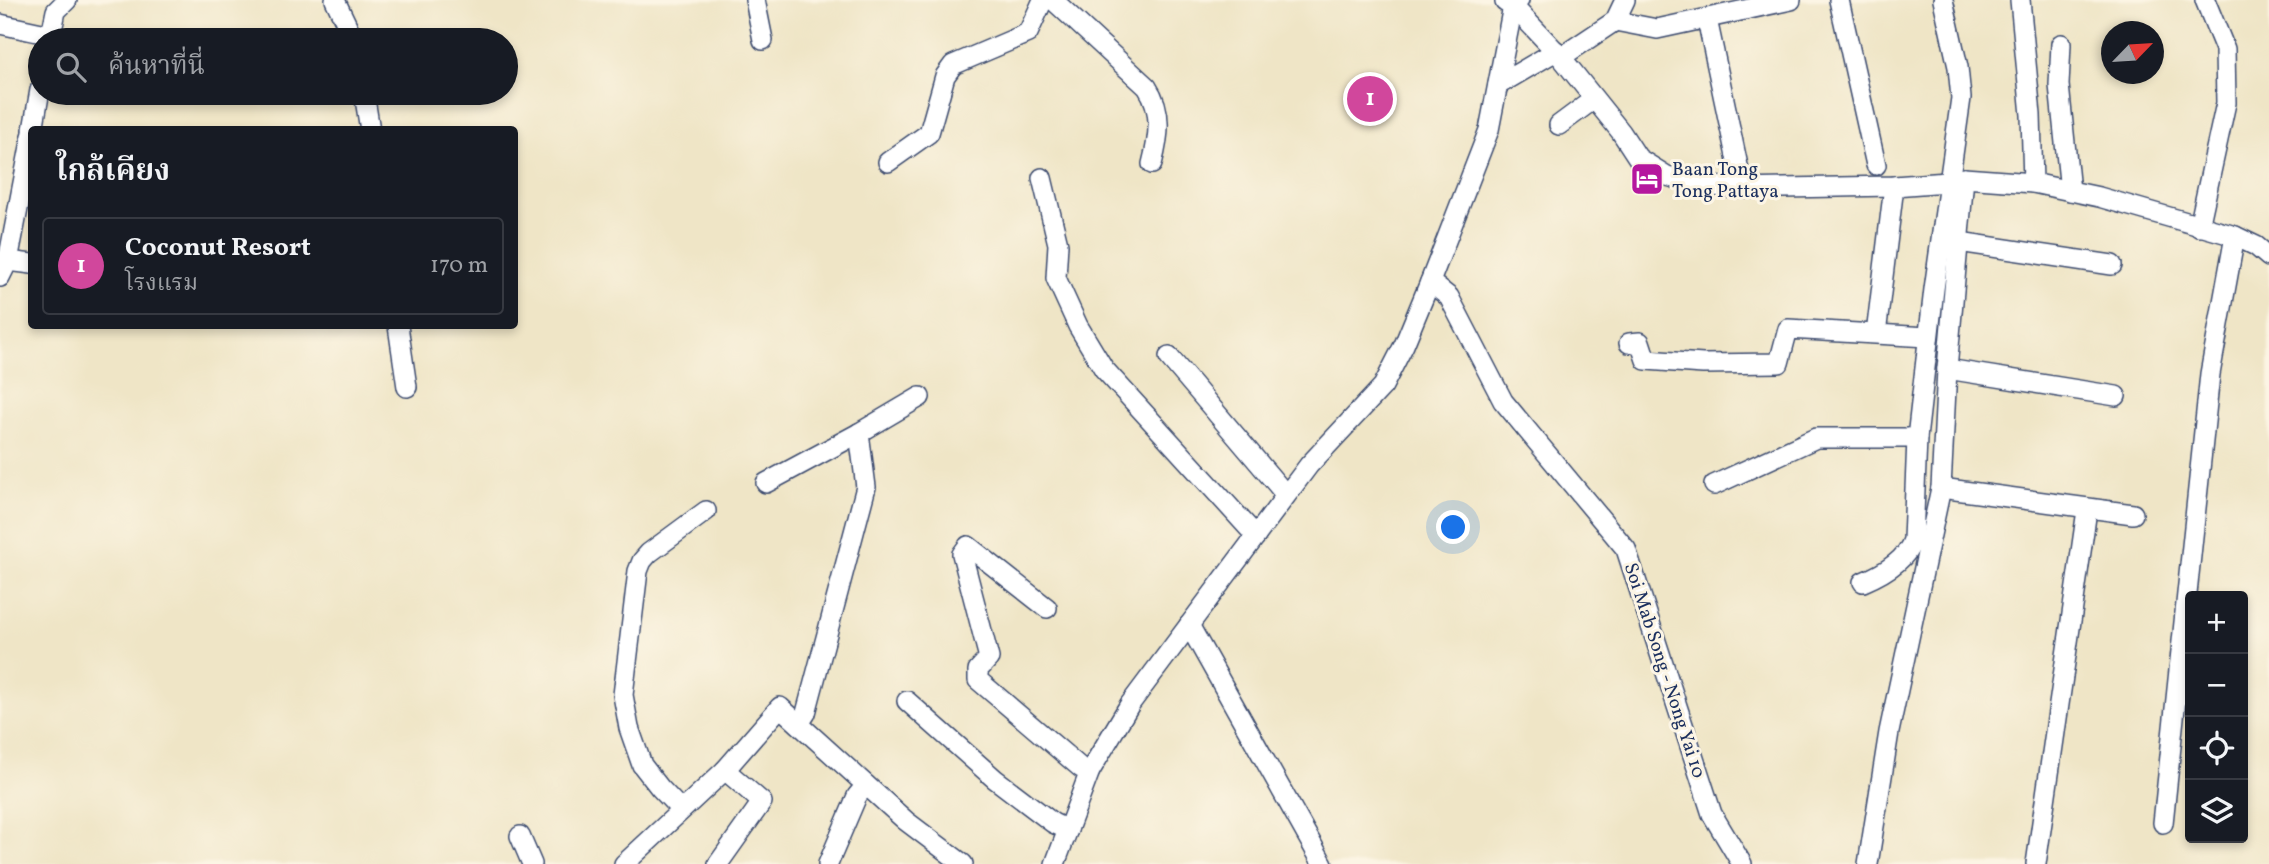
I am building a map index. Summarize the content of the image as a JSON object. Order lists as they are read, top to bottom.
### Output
{
  "streets": {
    "street": ["Soi Mab Song - Nong Yai 10"]
  },
  "places": {
    "hotel": ["Baan Tong Tong Pattaya"]
  },
  "north": "top right",
  "page": {
    "search": "ค้นหาที่นี่",
    "pins": "1",
    "heading": "ใกล้เคียง",
    "list": [
      {
        "mark": "1",
        "name": "Coconut Resort",
        "note": "โรงแรม",
        "value": "170 m"
      }
    ],
    "map_buttons": ["+", "−"]
  }
}
